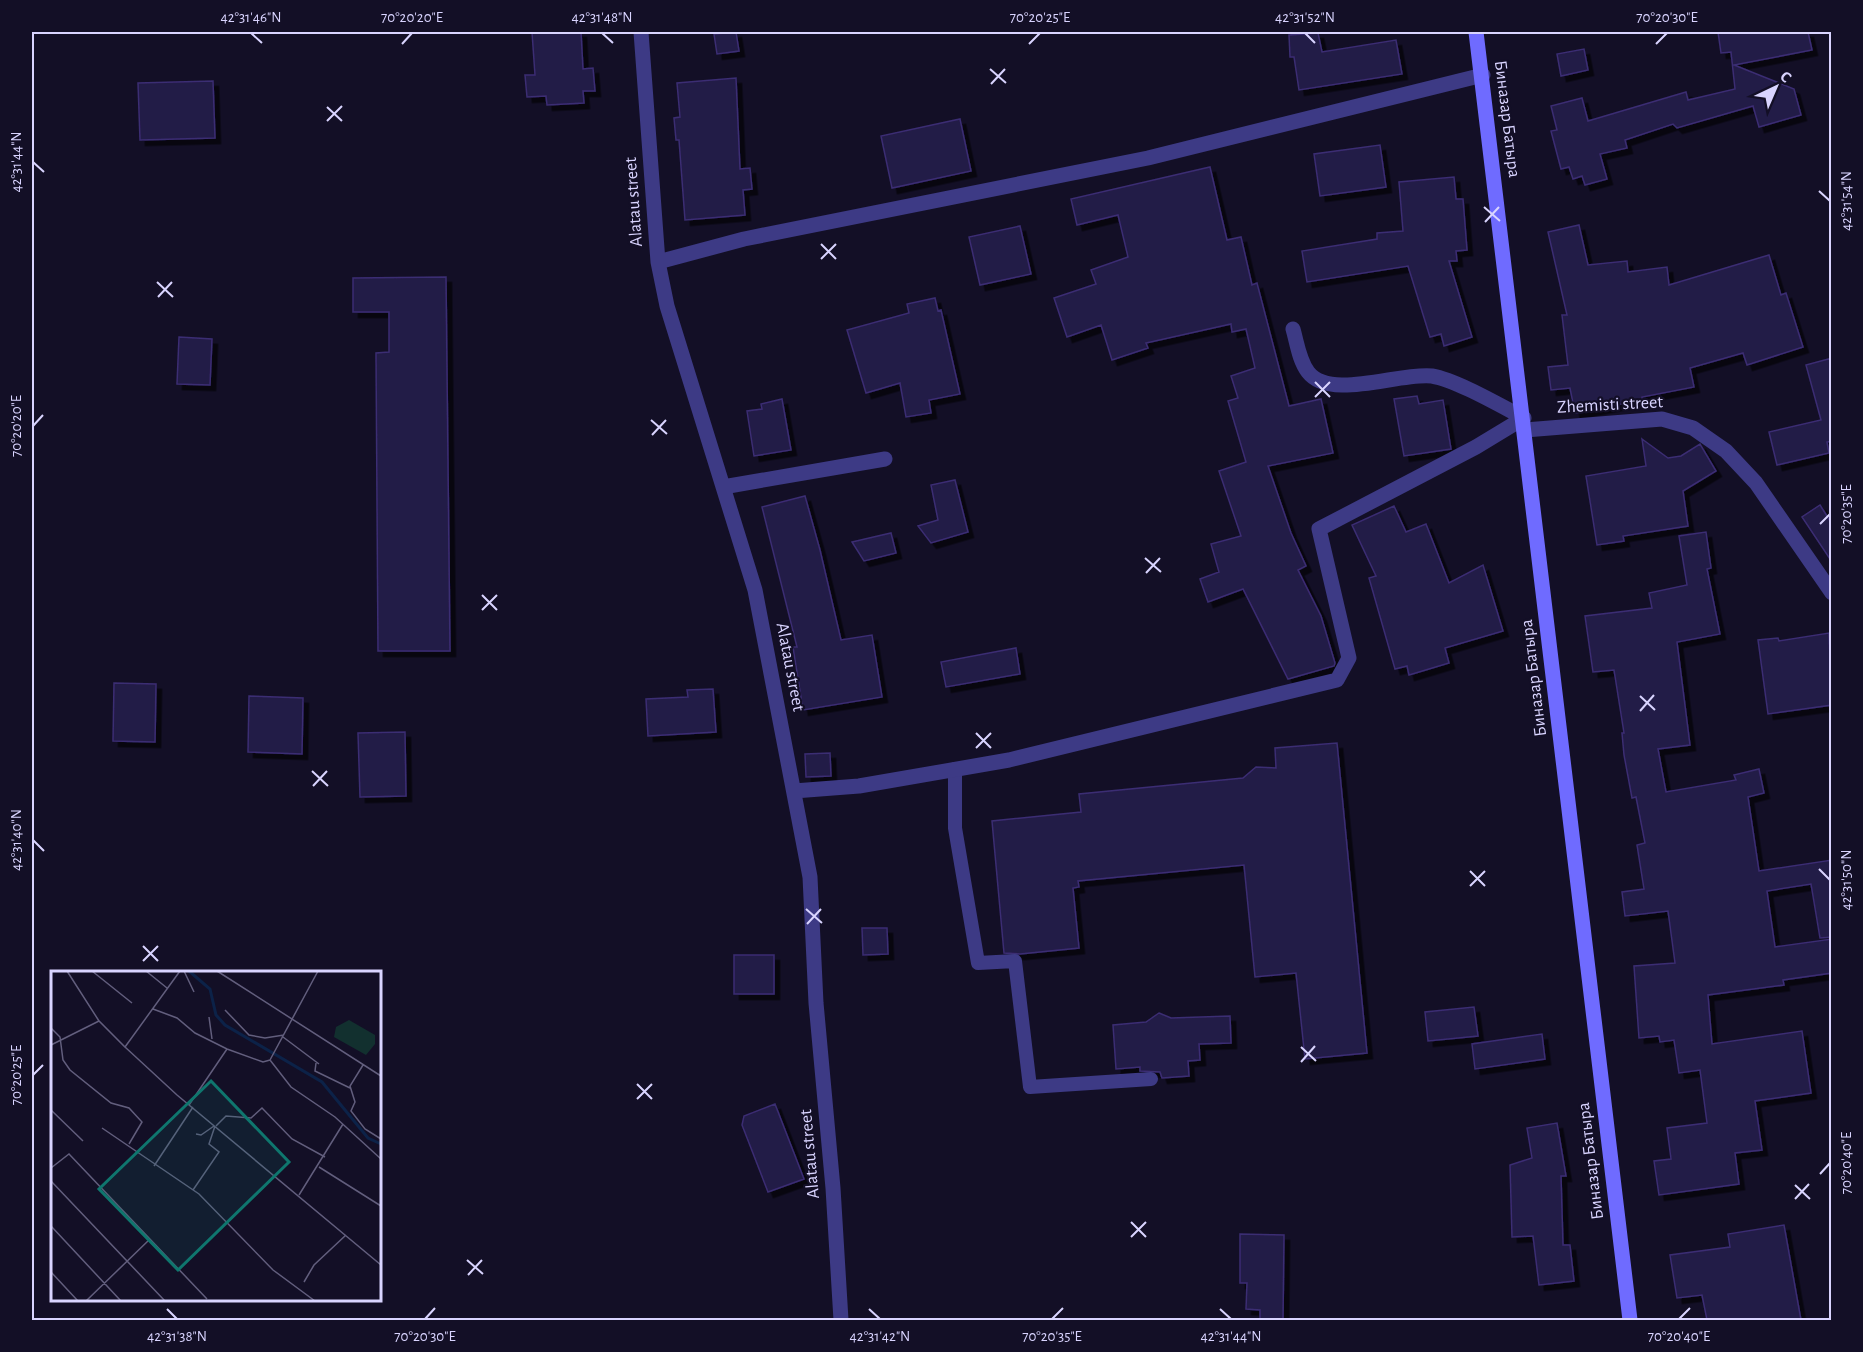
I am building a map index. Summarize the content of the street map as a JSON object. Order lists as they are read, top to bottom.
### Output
{
  "streets": {
    "street": ["Биназар Батыра", "Alatau street", "Zhemisti street"]
  },
  "crossings": [
    ["Биназар Батыра", "Zhemisti street"]
  ],
  "north": "top right",
  "coordinates": [
    "42°31'46\"N",
    "70°20'20\"E",
    "42°31'48\"N",
    "70°20'25\"E",
    "42°31'52\"N",
    "70°20'30\"E",
    "42°31'44\"N",
    "42°31'54\"N",
    "70°20'35\"E",
    "42°31'40\"N",
    "42°31'50\"N",
    "70°20'40\"E",
    "42°31'38\"N",
    "42°31'42\"N"
  ]
}
